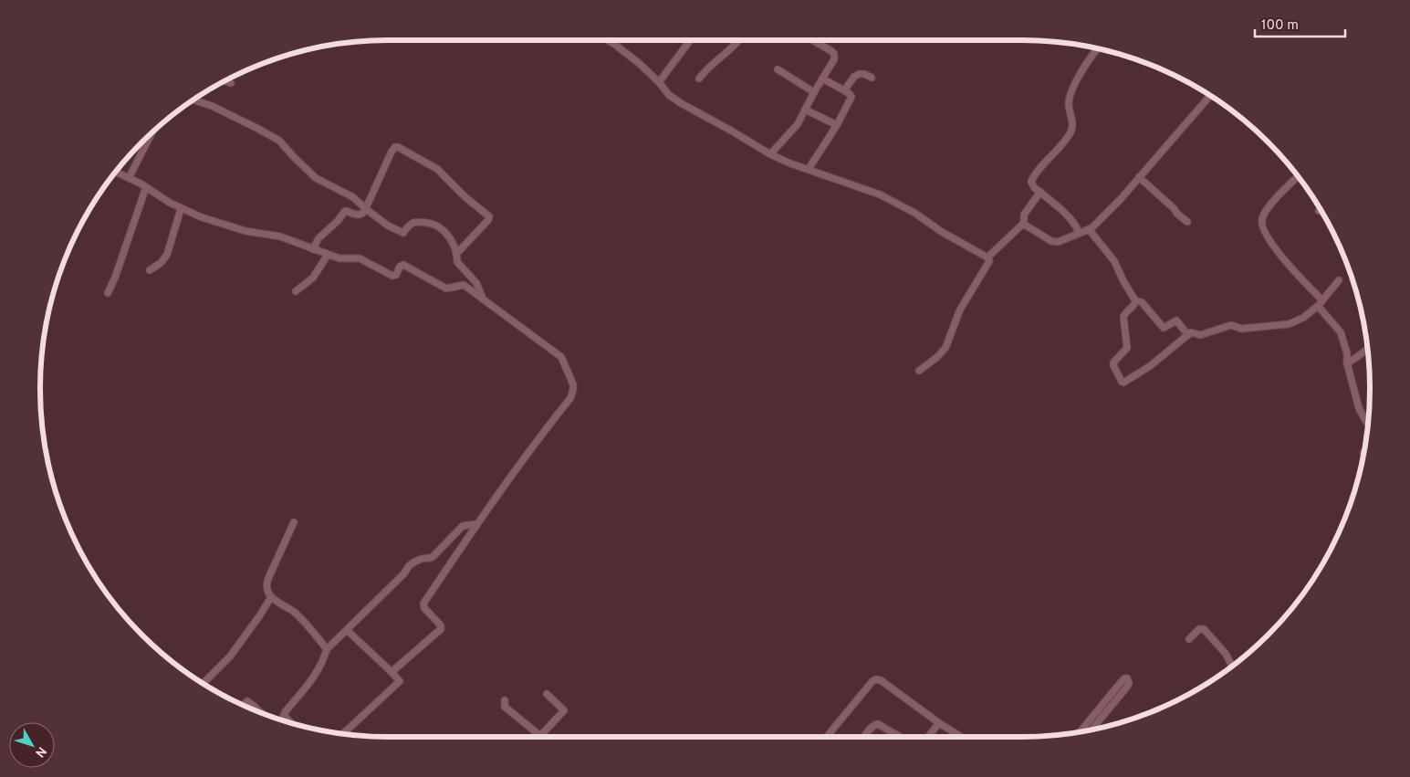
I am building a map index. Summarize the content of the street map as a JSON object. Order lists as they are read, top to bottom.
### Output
{
  "scale_bar": "100 m",
  "north": "bottom right"
}
